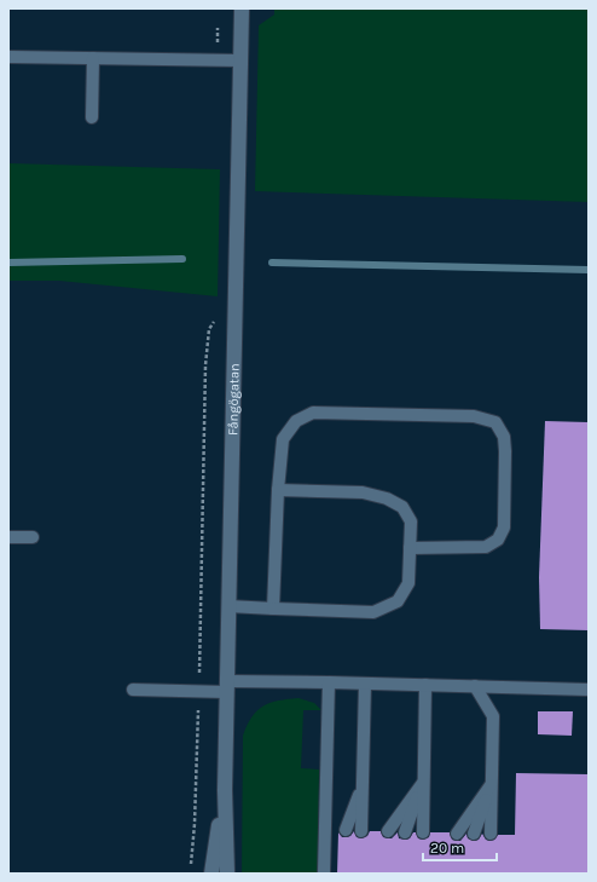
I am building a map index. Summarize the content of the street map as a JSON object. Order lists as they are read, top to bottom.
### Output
{
  "streets": {
    "street": ["Fångögatan"]
  },
  "scale_bar": "20 m"
}
